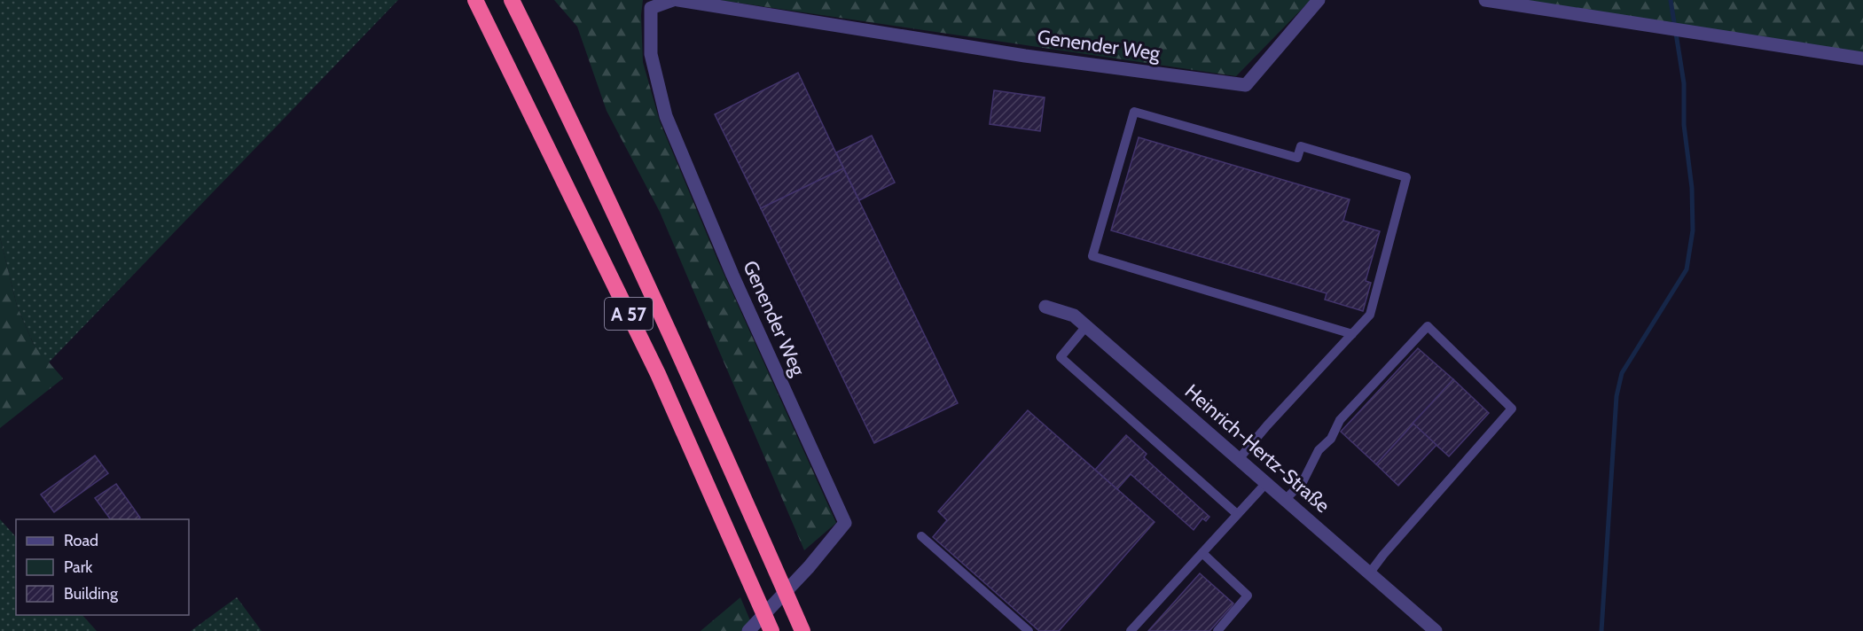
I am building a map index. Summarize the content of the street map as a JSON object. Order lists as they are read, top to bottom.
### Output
{
  "streets": {
    "highway": ["A 57"],
    "street": ["Genender Weg", "Heinrich-Hertz-Straße"]
  },
  "legend": ["Road", "Park", "Building"]
}
